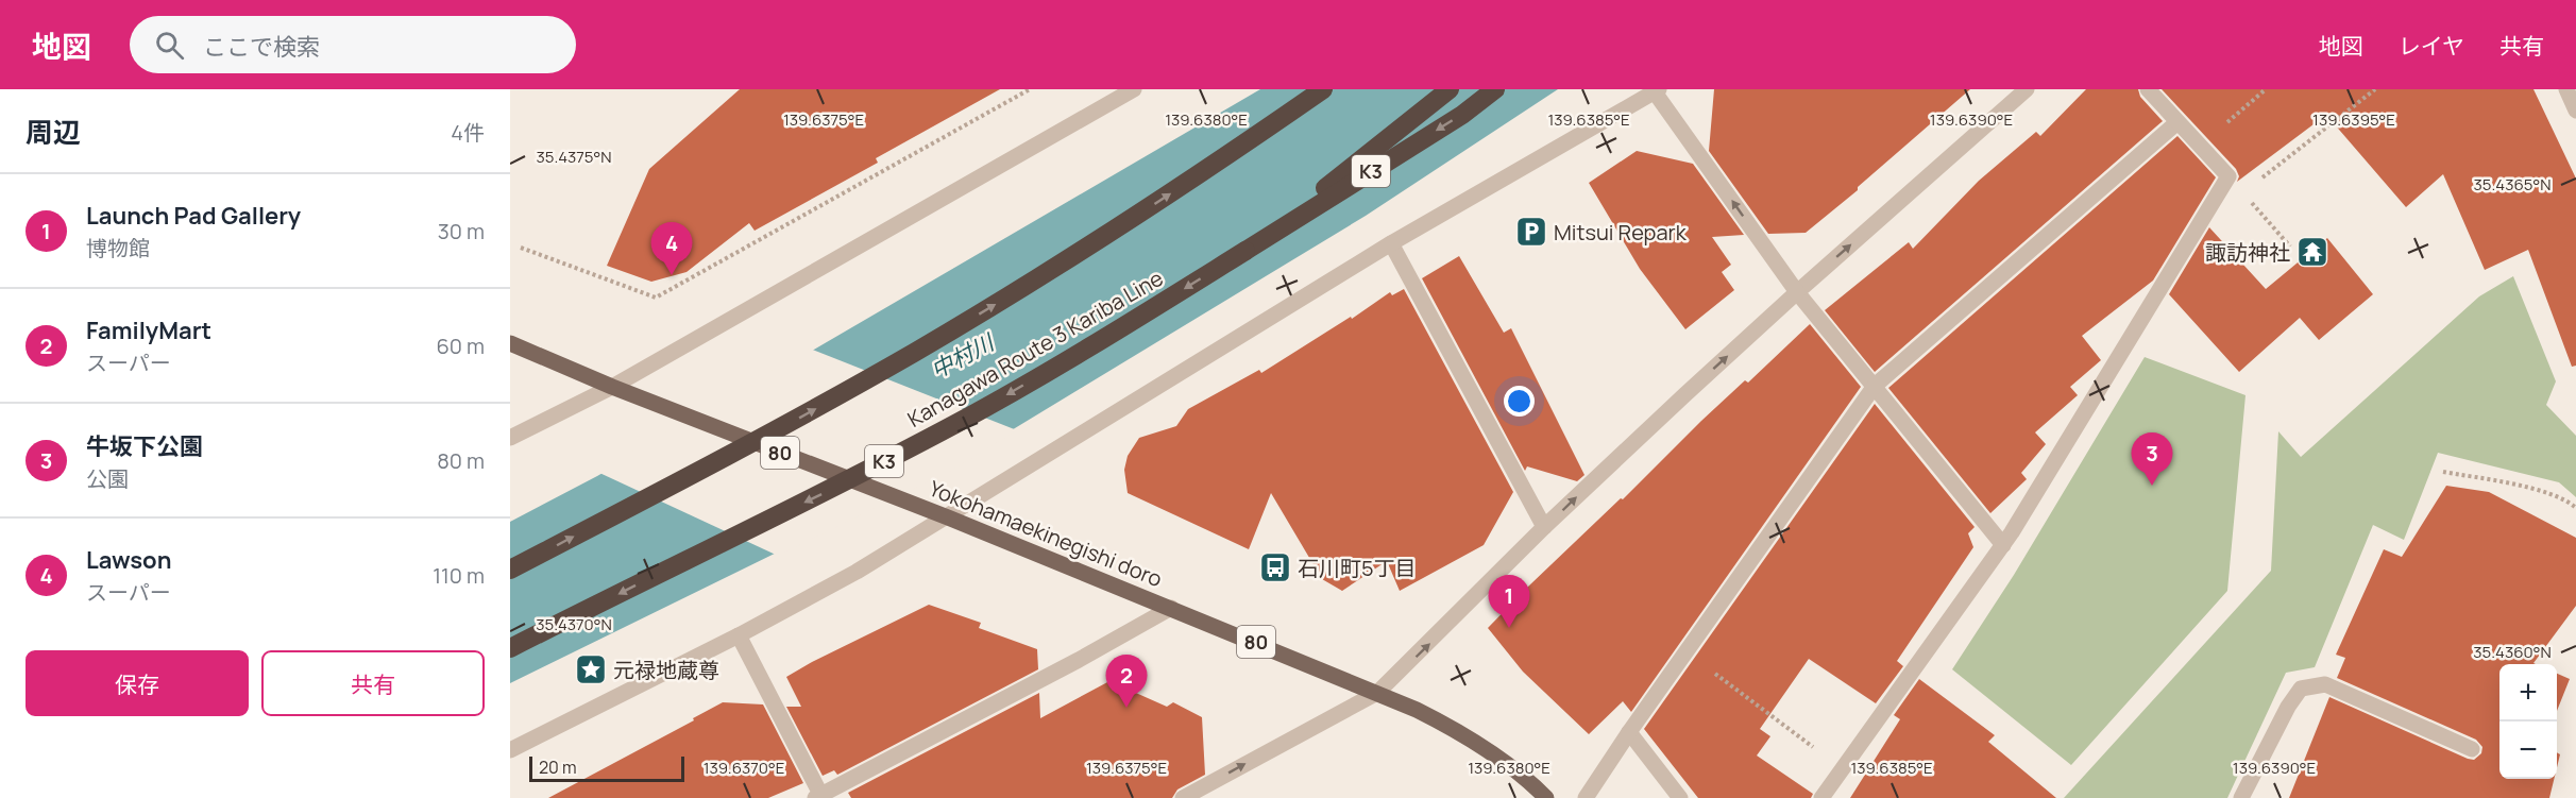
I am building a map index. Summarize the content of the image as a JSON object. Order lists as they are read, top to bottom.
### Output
{
  "streets": {
    "highway": ["K3", "Kanagawa Route 3 Kariba Line"],
    "main road": ["80", "Yokohamaekinegishi doro"]
  },
  "water": ["中村川"],
  "places": {
    "parking": ["Mitsui Repark"],
    "temple": ["諏訪神社"],
    "bus stop": ["石川町5丁目"],
    "place": ["元禄地蔵尊"]
  },
  "scale_bar": "20 m",
  "page": {
    "header": "地図",
    "search": "ここで検索",
    "nav": ["地図", "レイヤ", "共有"],
    "heading": ["周辺", "4件"],
    "list": [
      {
        "mark": "1",
        "name": "Launch Pad Gallery",
        "note": "博物館",
        "value": "30 m"
      },
      {
        "mark": "2",
        "name": "FamilyMart",
        "note": "スーパー",
        "value": "60 m"
      },
      {
        "mark": "3",
        "name": "牛坂下公園",
        "note": "公園",
        "value": "80 m"
      },
      {
        "mark": "4",
        "name": "Lawson",
        "note": "スーパー",
        "value": "110 m"
      }
    ],
    "pins": [
      "4",
      "3",
      "1",
      "2"
    ],
    "buttons": ["保存", "共有"],
    "map_buttons": ["+", "−"],
    "scale": "20 m"
  },
  "coordinates": [
    "139.6375°E",
    "139.6380°E",
    "139.6385°E",
    "139.6390°E",
    "139.6395°E",
    "35.4375°N",
    "35.4365°N",
    "35.4370°N",
    "35.4360°N",
    "139.6370°E"
  ]
}
